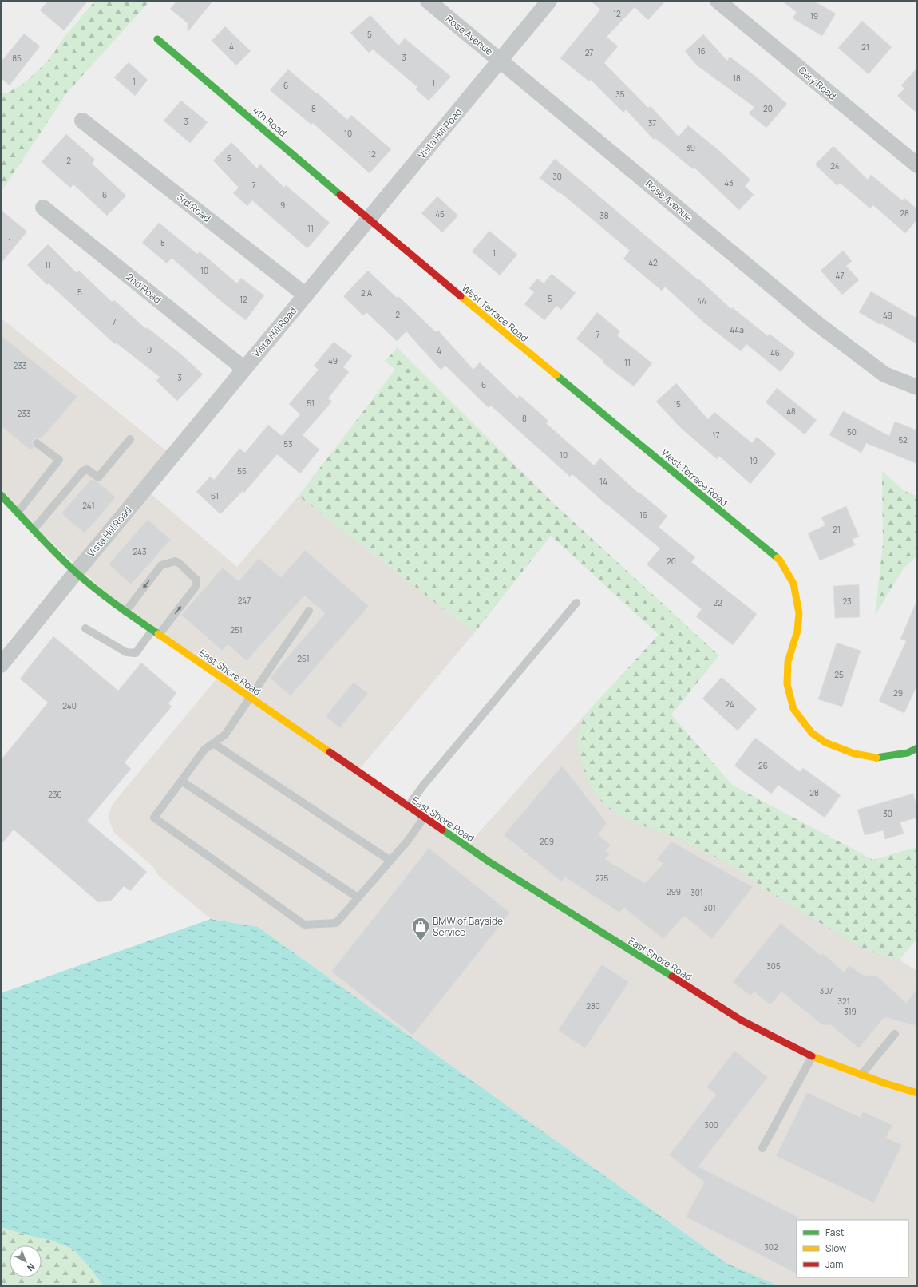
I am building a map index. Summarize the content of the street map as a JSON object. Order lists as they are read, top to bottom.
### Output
{
  "streets": {
    "main road": ["4th Road", "West Terrace Road", "East Shore Road"],
    "street": [
      "Rose Avenue",
      "Cary Road",
      "Vista Hill Road",
      "3rd Road",
      "2nd Road"
    ]
  },
  "crossings": [
    ["Rose Avenue", "Vista Hill Road"],
    ["4th Road", "Vista Hill Road"],
    ["4th Road", "West Terrace Road"],
    ["Vista Hill Road", "3rd Road"],
    ["Vista Hill Road", "2nd Road"],
    ["Vista Hill Road", "West Terrace Road"],
    ["Vista Hill Road", "East Shore Road"]
  ],
  "places": {
    "shop": ["BMW of Bayside Service"]
  },
  "house_numbers": [
    "12",
    "19",
    "5",
    "4",
    "21",
    "16",
    "27",
    "3",
    "85",
    "18",
    "1",
    "1",
    "6",
    "35",
    "8",
    "20",
    "3",
    "37",
    "10",
    "39",
    "12",
    "5",
    "2",
    "24",
    "30",
    "43",
    "7",
    "6",
    "9",
    "28",
    "45",
    "38",
    "11",
    "1",
    "8",
    "1",
    "42",
    "11",
    "10",
    "47",
    "5",
    "2 A",
    "5",
    "12",
    "44",
    "2",
    "49",
    "7",
    "44a",
    "7",
    "9",
    "4",
    "46",
    "49",
    "11",
    "233",
    "3",
    "6",
    "51",
    "15",
    "48",
    "233",
    "8",
    "50",
    "17",
    "52",
    "53",
    "10",
    "19",
    "55",
    "14",
    "61",
    "241",
    "16",
    "21",
    "243",
    "20",
    "247",
    "23",
    "22",
    "251",
    "251",
    "25",
    "29",
    "24",
    "240",
    "26",
    "28",
    "236",
    "30",
    "269",
    "275",
    "299",
    "301",
    "301",
    "305",
    "307",
    "321",
    "280",
    "319",
    "300",
    "302"
  ],
  "legend": ["Fast", "Slow", "Jam"],
  "north": "bottom right"
}
